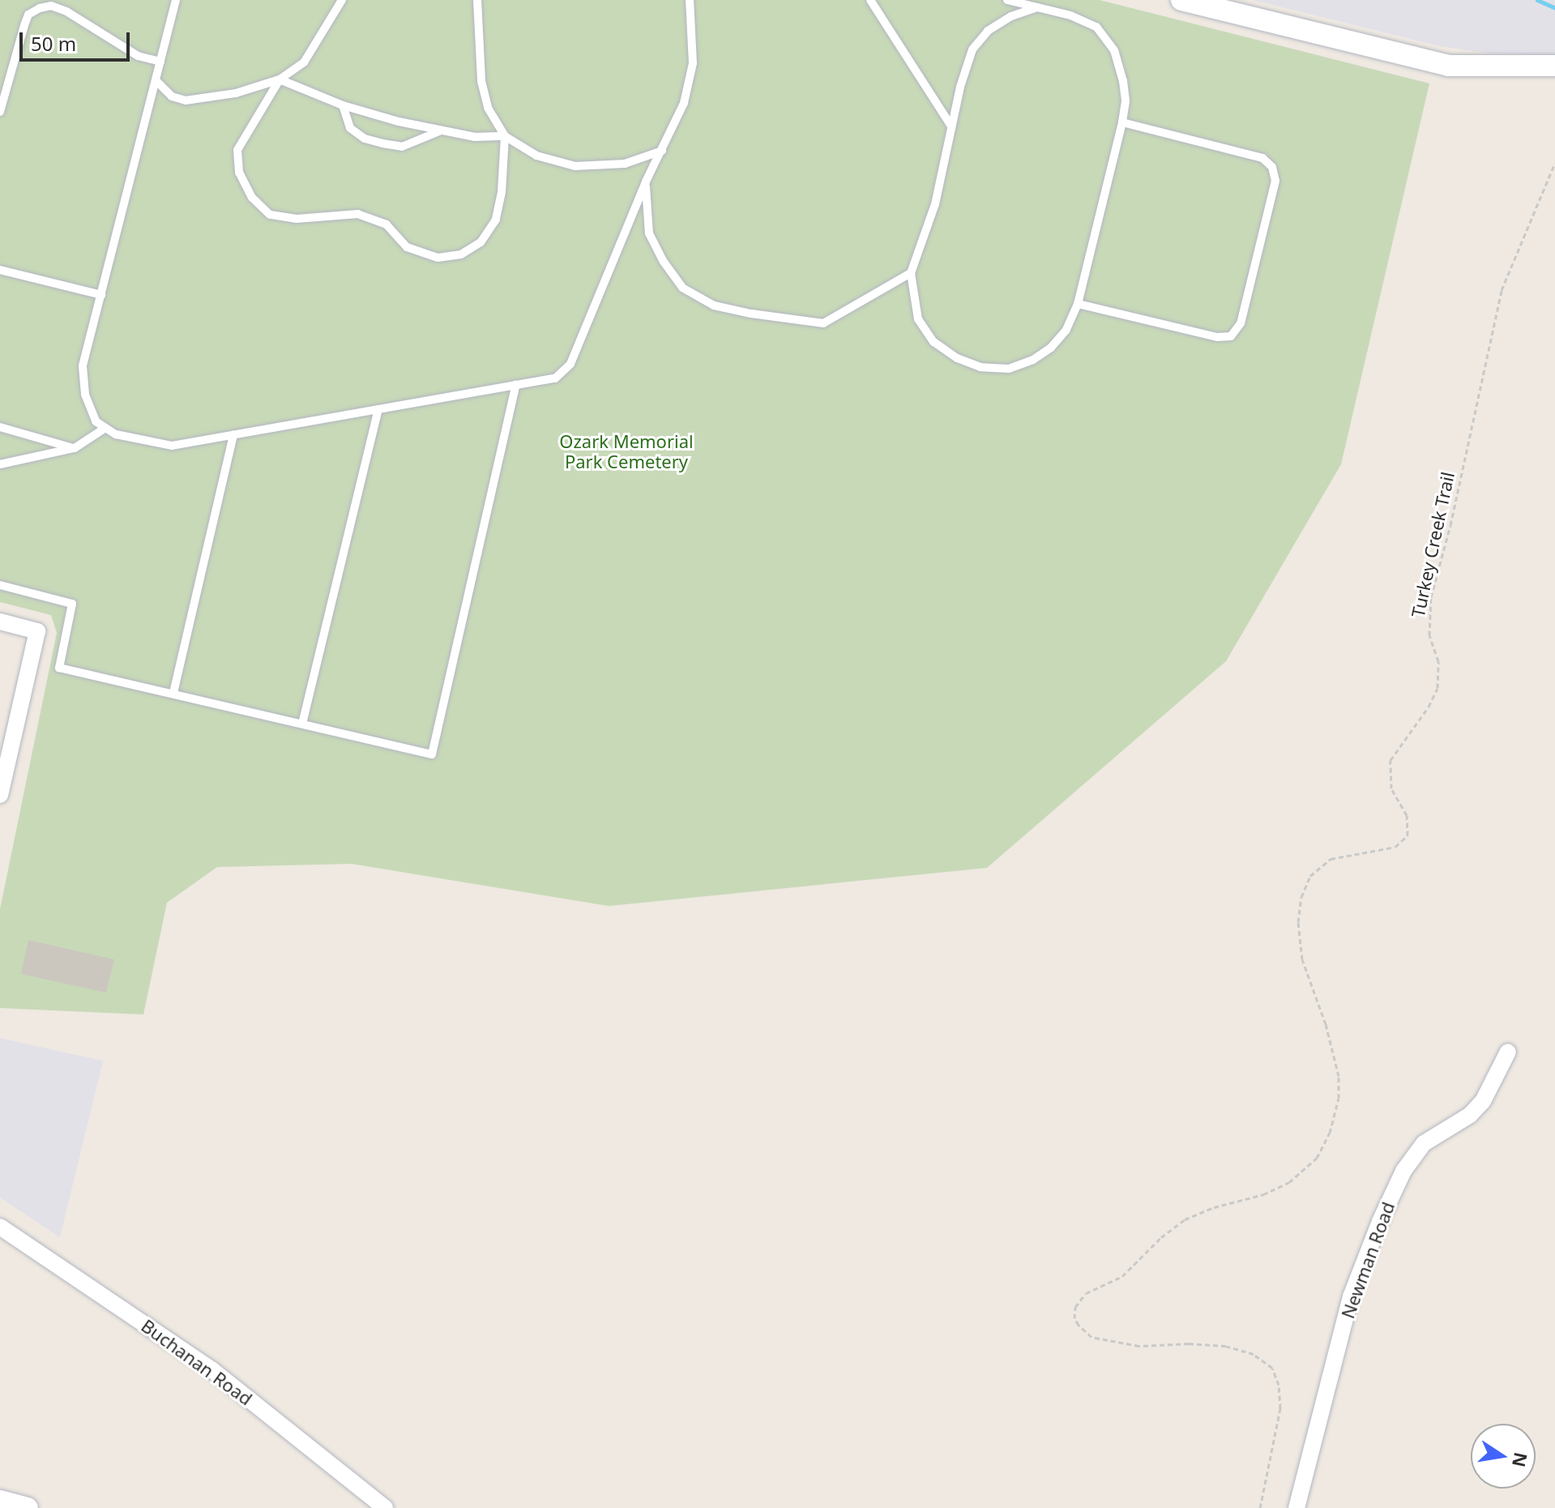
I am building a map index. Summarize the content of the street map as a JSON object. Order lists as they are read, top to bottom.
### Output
{
  "streets": {
    "street": ["Newman Road", "Buchanan Road"],
    "path": ["Turkey Creek Trail"]
  },
  "parks": ["Ozark Memorial Park Cemetery"],
  "scale_bar": "50 m",
  "north": "right"
}
